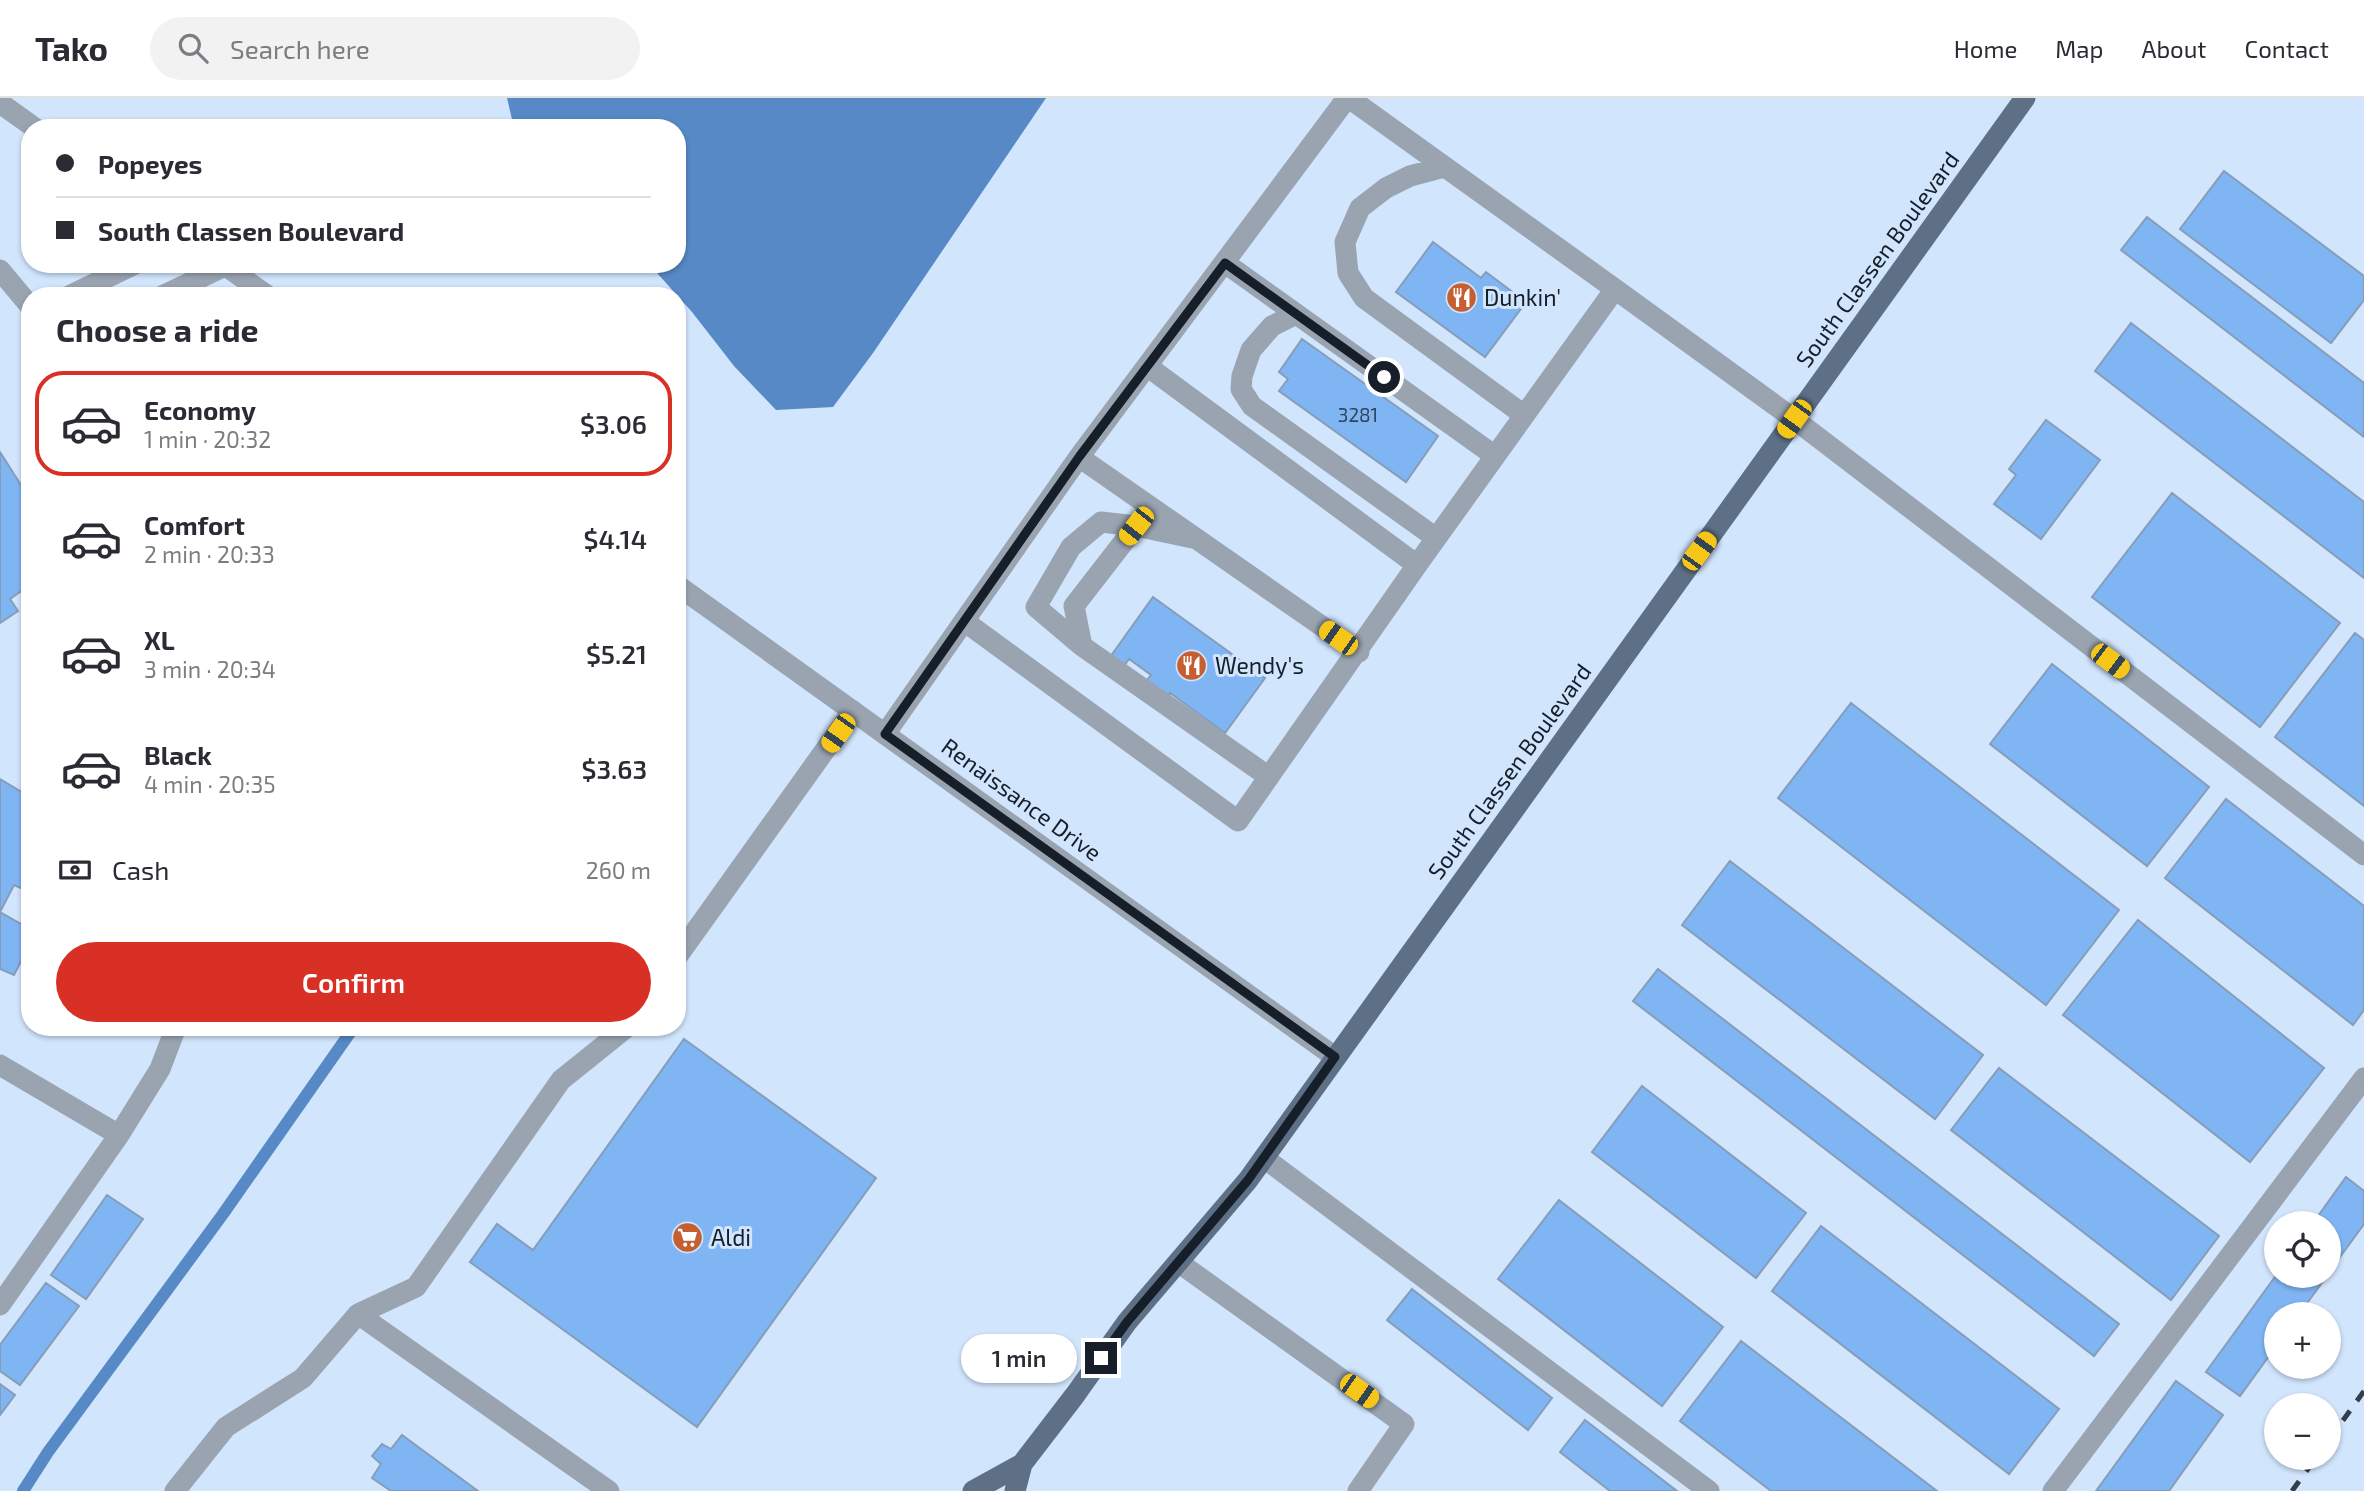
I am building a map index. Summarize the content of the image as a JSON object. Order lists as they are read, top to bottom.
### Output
{
  "streets": {
    "main road": ["South Classen Boulevard"],
    "street": ["Renaissance Drive"]
  },
  "crossings": [
    ["South Classen Boulevard", "Renaissance Drive"]
  ],
  "places": {
    "restaurant": ["Dunkin'", "Wendy's"],
    "supermarket": ["Aldi"]
  },
  "house_numbers": ["3281"],
  "page": {
    "header": "Tako",
    "search": "Search here",
    "nav": [
      "Home",
      "Map",
      "About",
      "Contact"
    ],
    "banner": ["Popeyes", "South Classen Boulevard"],
    "heading": "Choose a ride",
    "list": [
      {
        "name": "Economy",
        "note": "1 min · 20:32",
        "value": "$3.06"
      },
      {
        "name": "Comfort",
        "note": "2 min · 20:33",
        "value": "$4.14"
      },
      {
        "name": "XL",
        "note": "3 min · 20:34",
        "value": "$5.21"
      },
      {
        "name": "Black",
        "note": "4 min · 20:35",
        "value": "$3.63"
      }
    ],
    "pay": ["Cash", "260 m"],
    "buttons": "Confirm",
    "map_buttons": ["+", "−"],
    "bubble": "1 min"
  }
}
